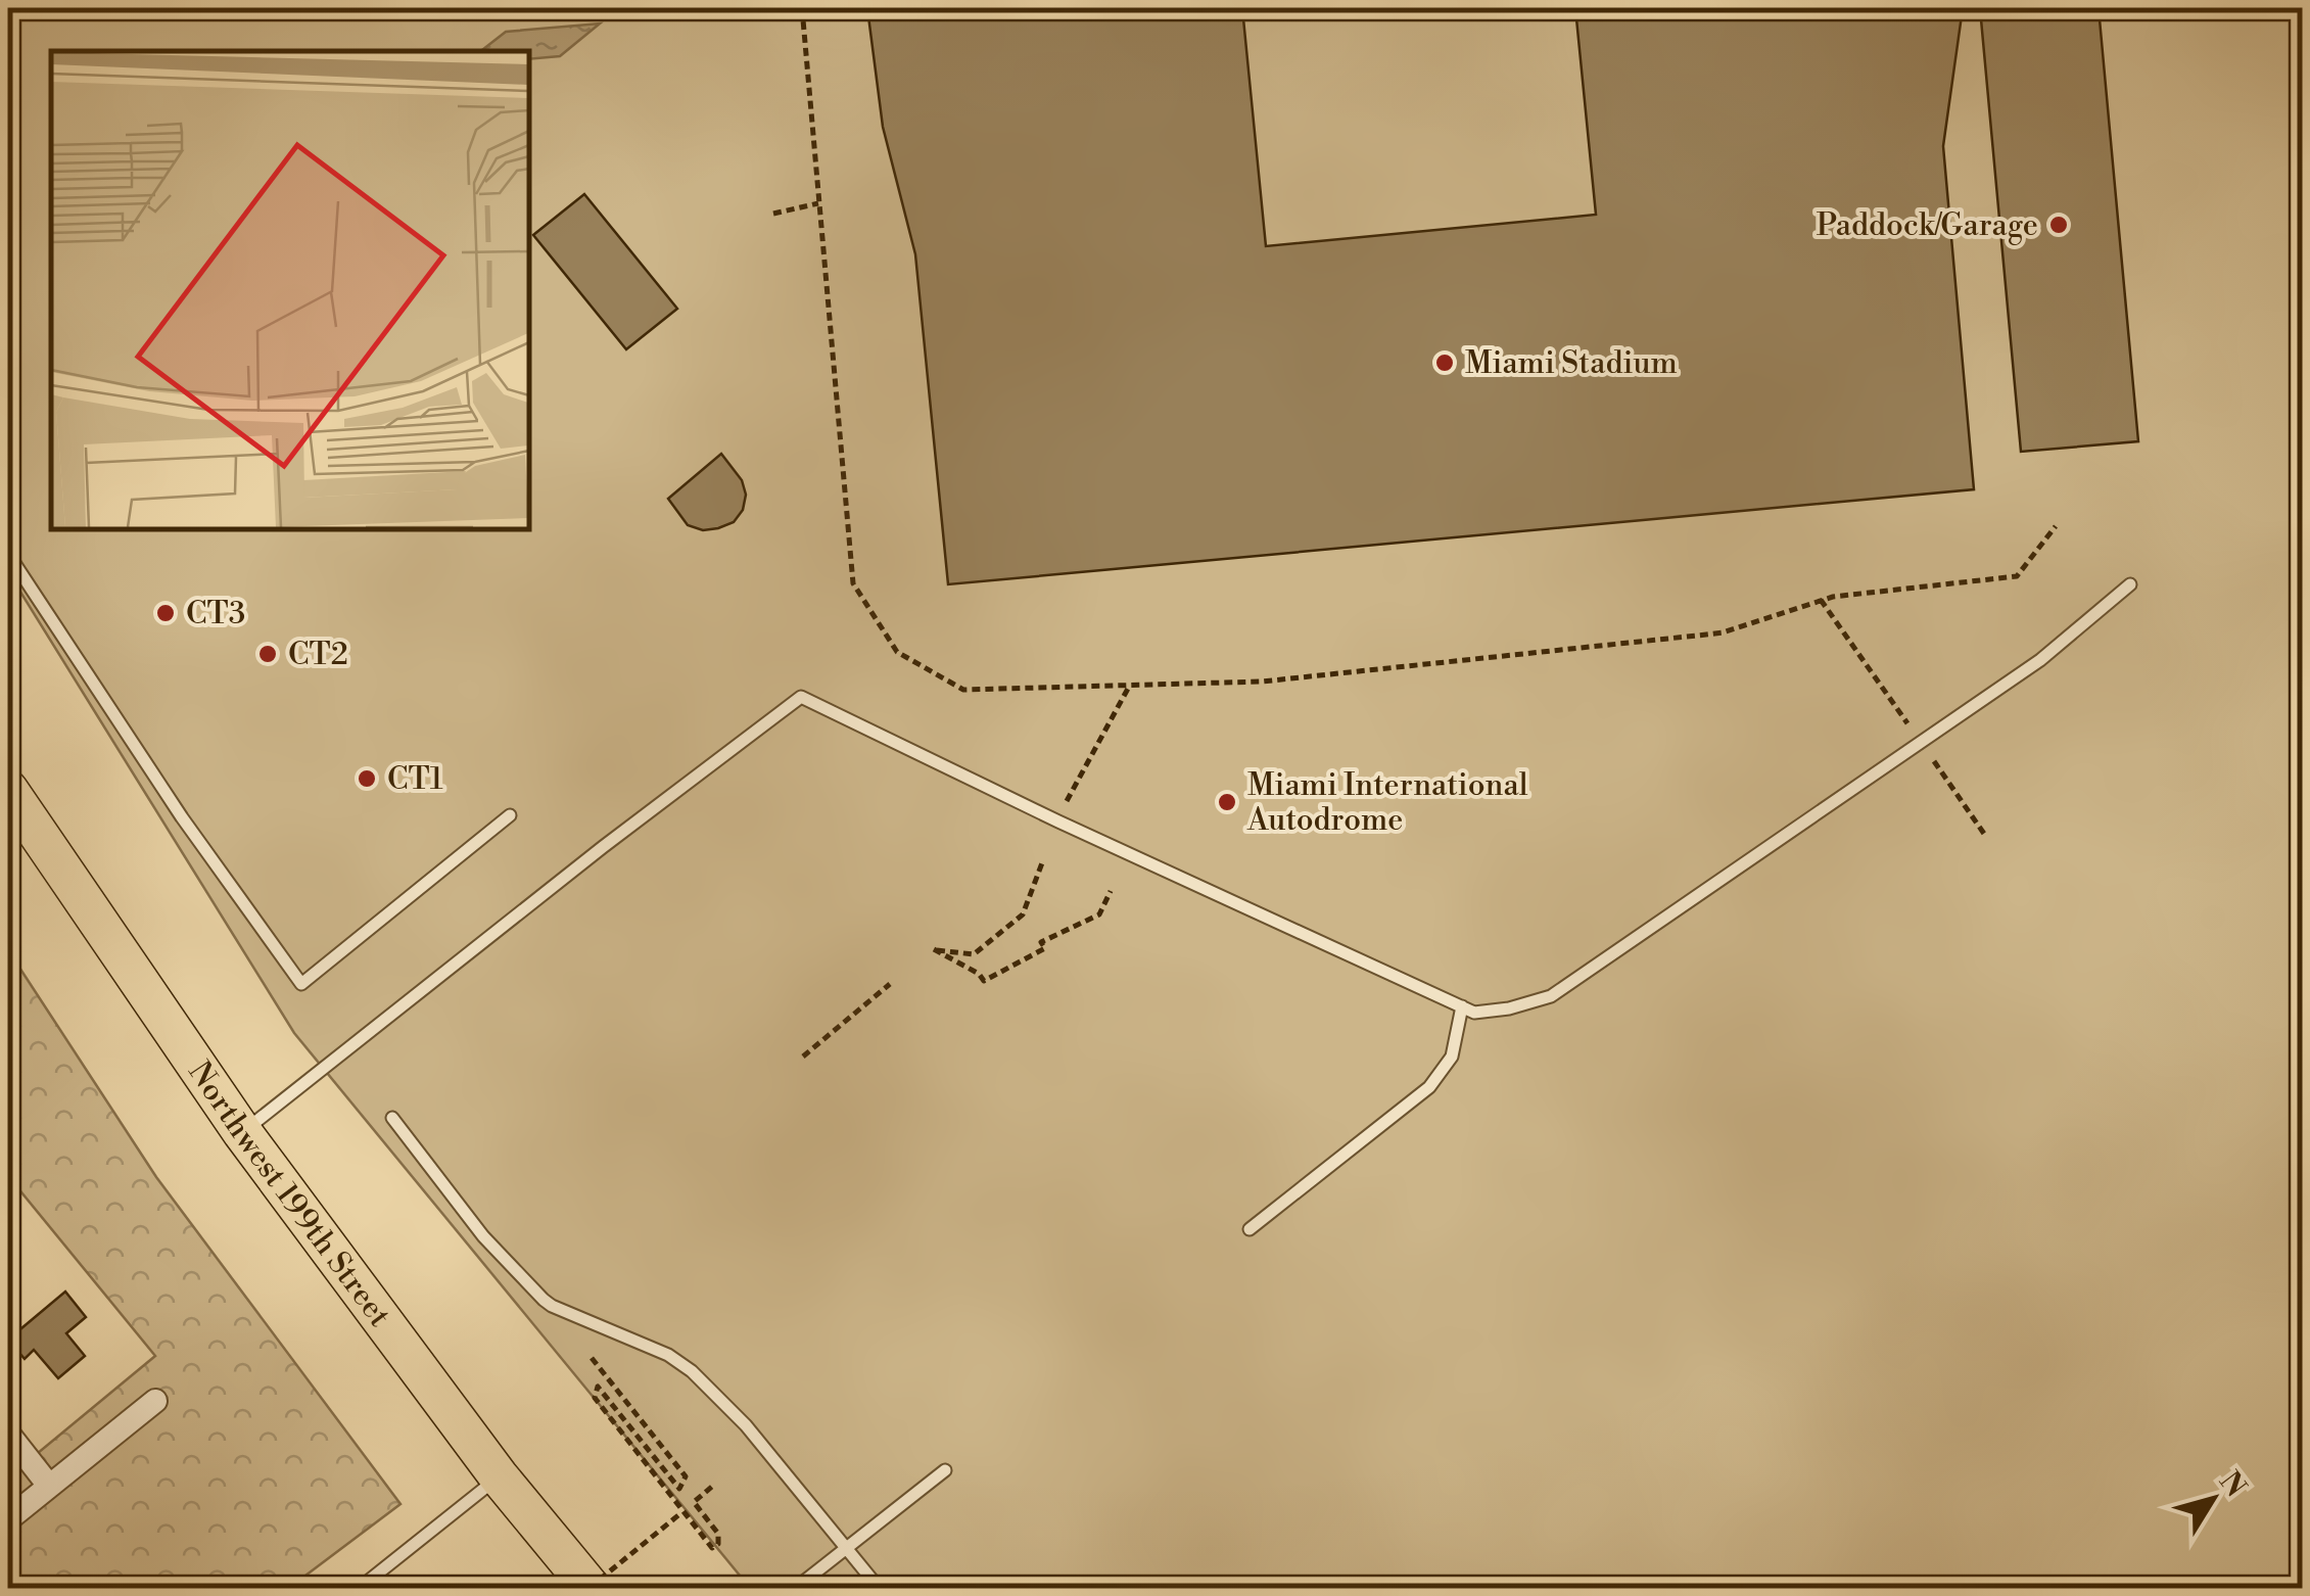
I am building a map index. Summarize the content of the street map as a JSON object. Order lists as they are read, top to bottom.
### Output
{
  "streets": {
    "main road": ["Northwest 199th Street"]
  },
  "places": [
    "Paddock/Garage",
    "Miami Stadium",
    "CT3",
    "CT2",
    "CT1",
    "Miami International Autodrome"
  ],
  "north": "top right"
}
